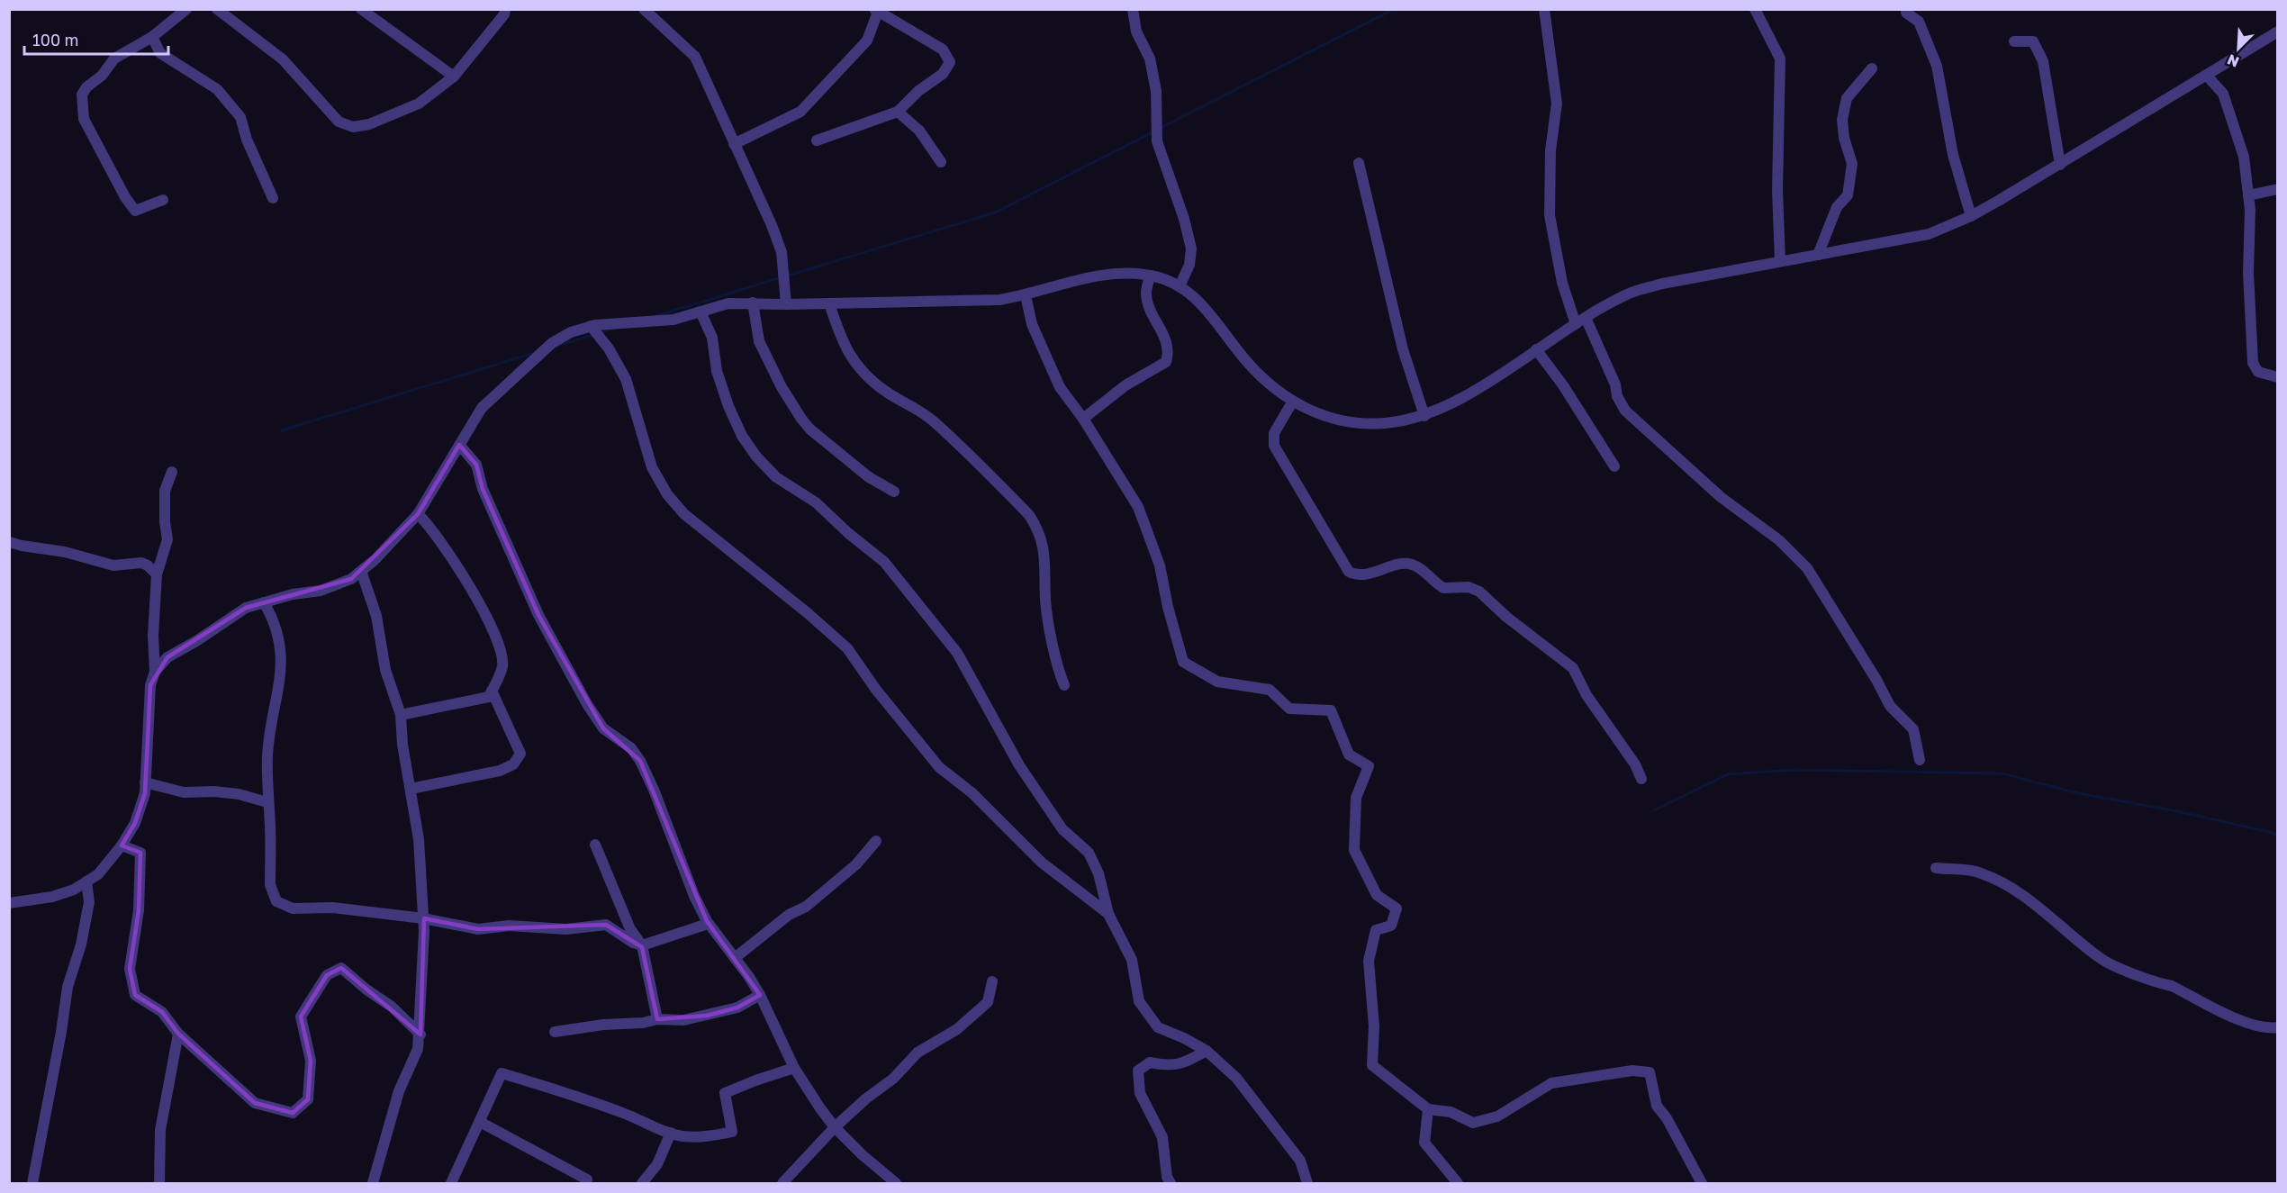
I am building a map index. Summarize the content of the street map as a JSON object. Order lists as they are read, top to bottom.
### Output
{
  "scale_bar": "100 m",
  "north": "bottom left"
}
